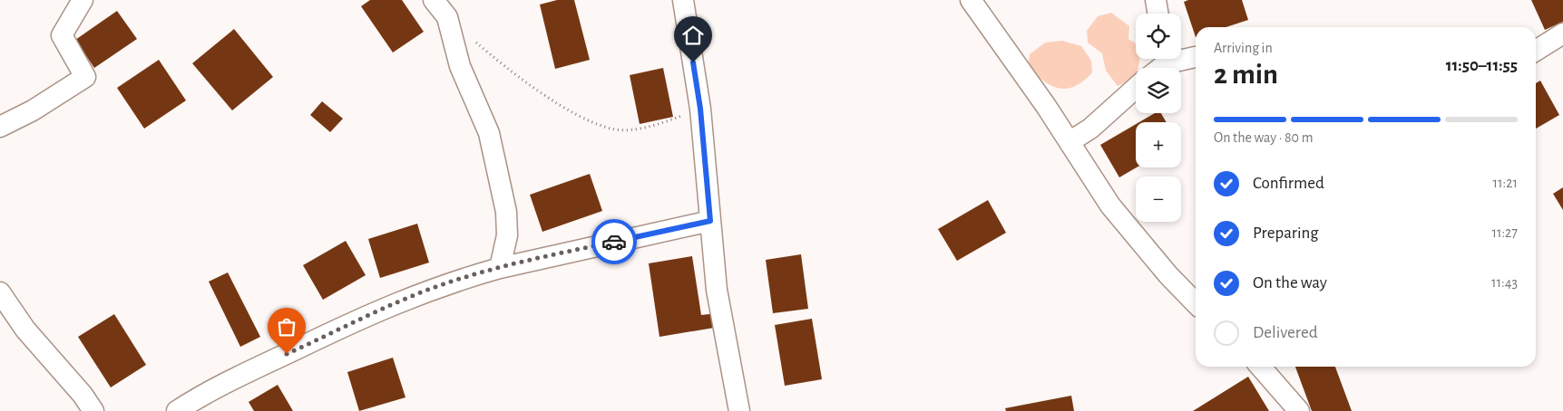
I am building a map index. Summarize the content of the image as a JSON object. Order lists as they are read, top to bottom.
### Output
{
  "page": {
    "map_buttons": ["+", "−"],
    "heading": ["2 min", "Arriving in", "11:50–11:55"],
    "bar": "On the way · 80 m",
    "list": [
      ["Confirmed", "11:21"],
      ["Preparing", "11:27"],
      ["On the way", "11:43"],
      "Delivered"
    ]
  }
}
